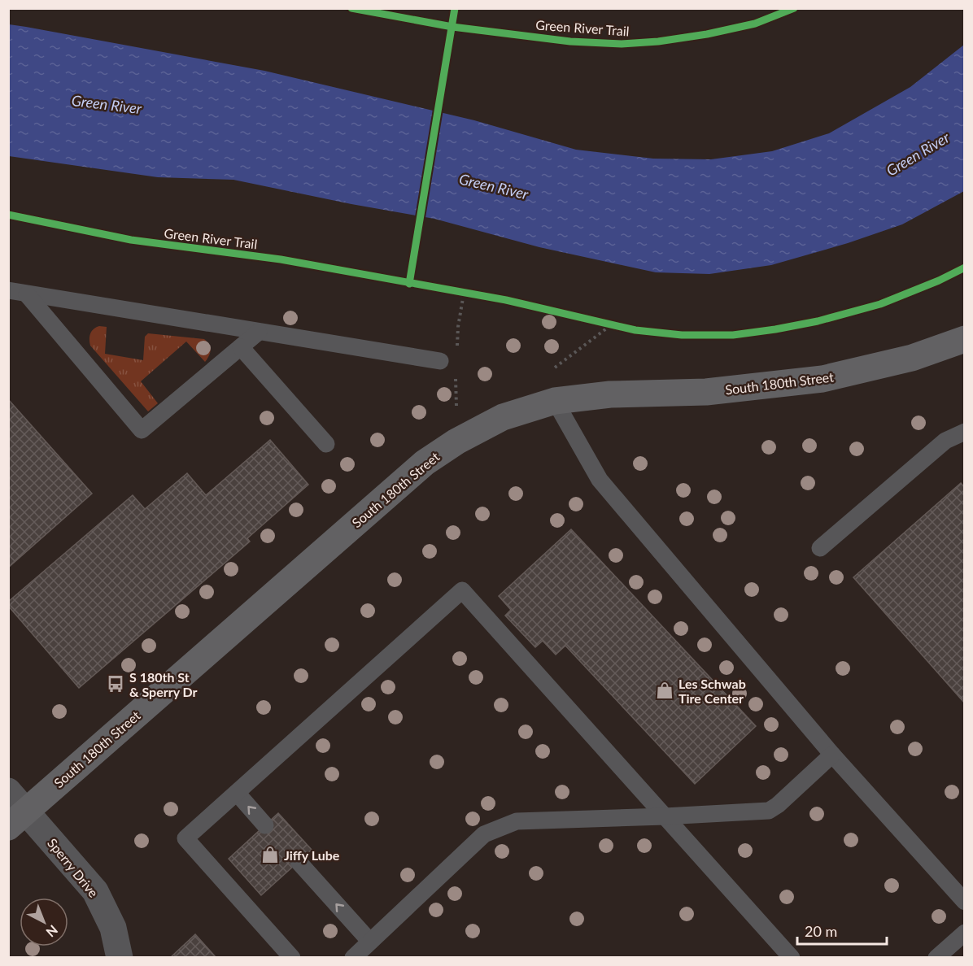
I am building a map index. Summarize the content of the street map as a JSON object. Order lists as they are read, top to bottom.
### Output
{
  "streets": {
    "main road": ["South 180th Street"],
    "street": ["Sperry Drive"],
    "cycle path": ["Green River Trail"]
  },
  "crossings": [
    ["South 180th Street", "Sperry Drive"]
  ],
  "water": ["Green River"],
  "places": {
    "bus stop": ["S 180th St & Sperry Dr"],
    "shop": ["Les Schwab Tire Center", "Jiffy Lube"]
  },
  "scale_bar": "20 m",
  "north": "bottom right"
}
